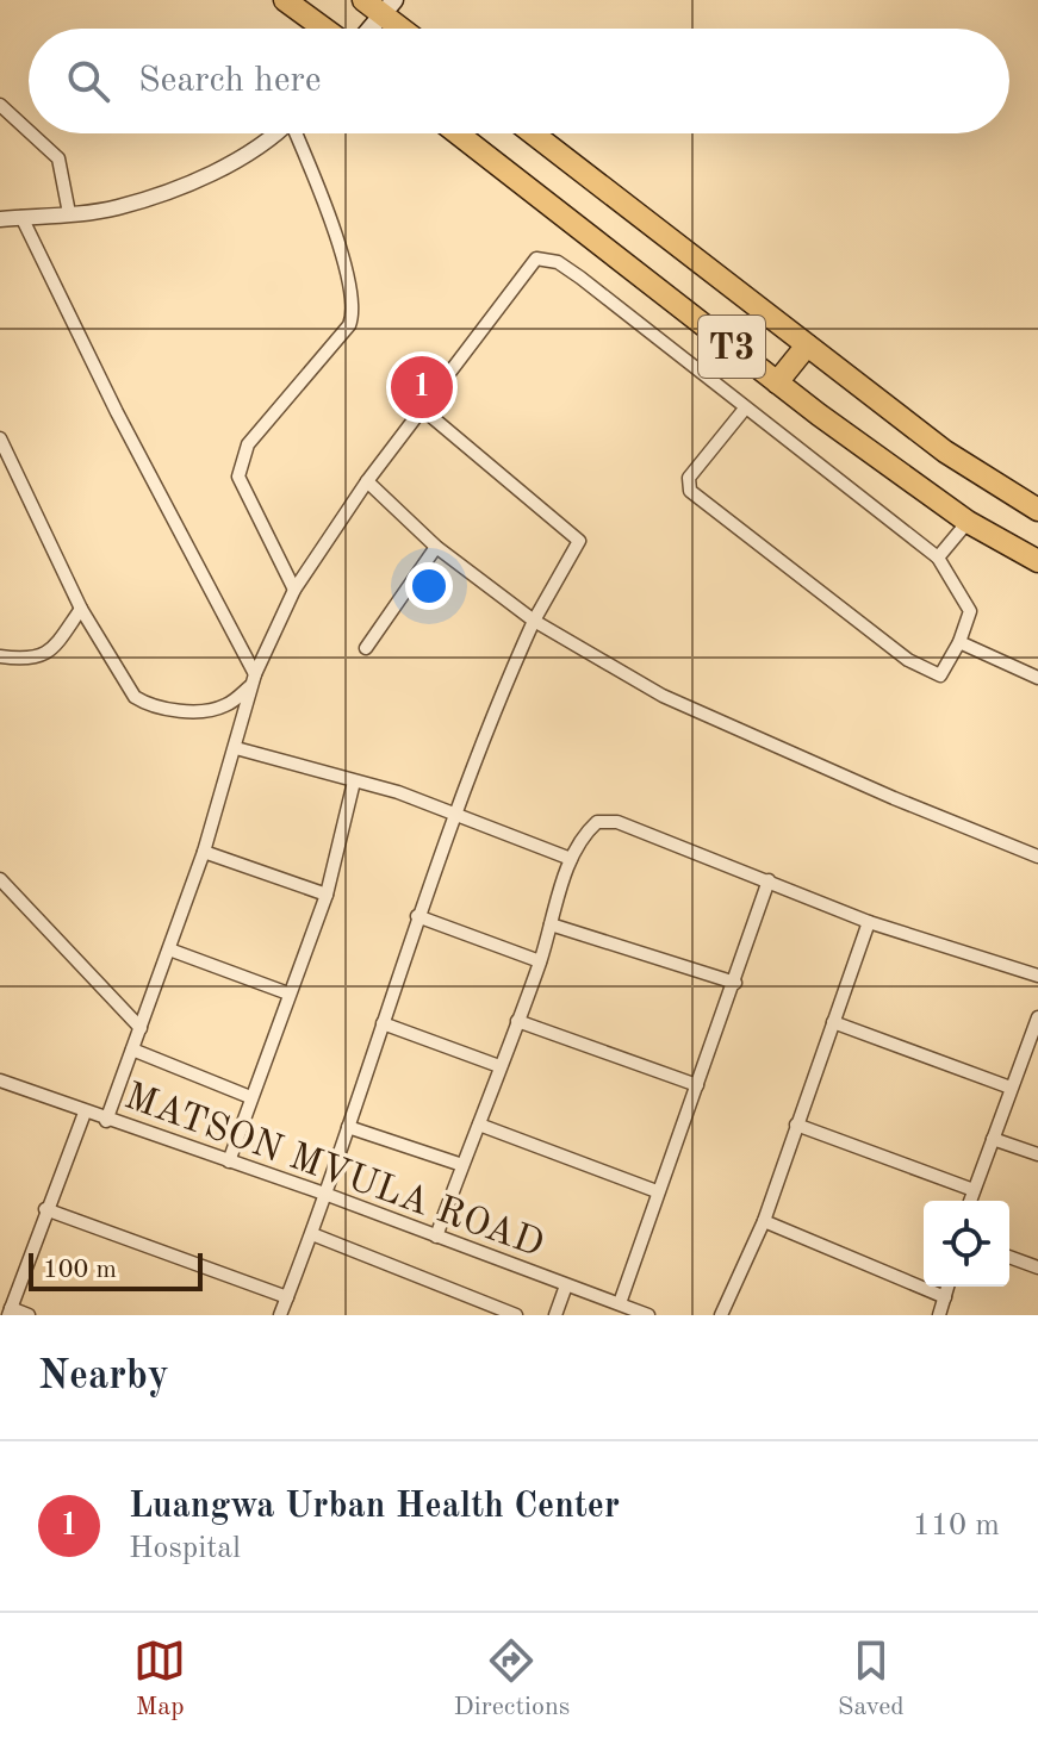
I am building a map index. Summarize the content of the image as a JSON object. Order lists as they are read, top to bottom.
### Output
{
  "streets": {
    "highway": ["T3"],
    "street": ["MATSON MVULA ROAD"]
  },
  "scale_bar": "100 m",
  "page": {
    "search": "Search here",
    "pins": "1",
    "scale": "100 m",
    "heading": "Nearby",
    "list": [
      {
        "mark": "1",
        "name": "Luangwa Urban Health Center",
        "note": "Hospital",
        "value": "110 m"
      }
    ],
    "nav": ["Map", "Directions", "Saved"]
  }
}
